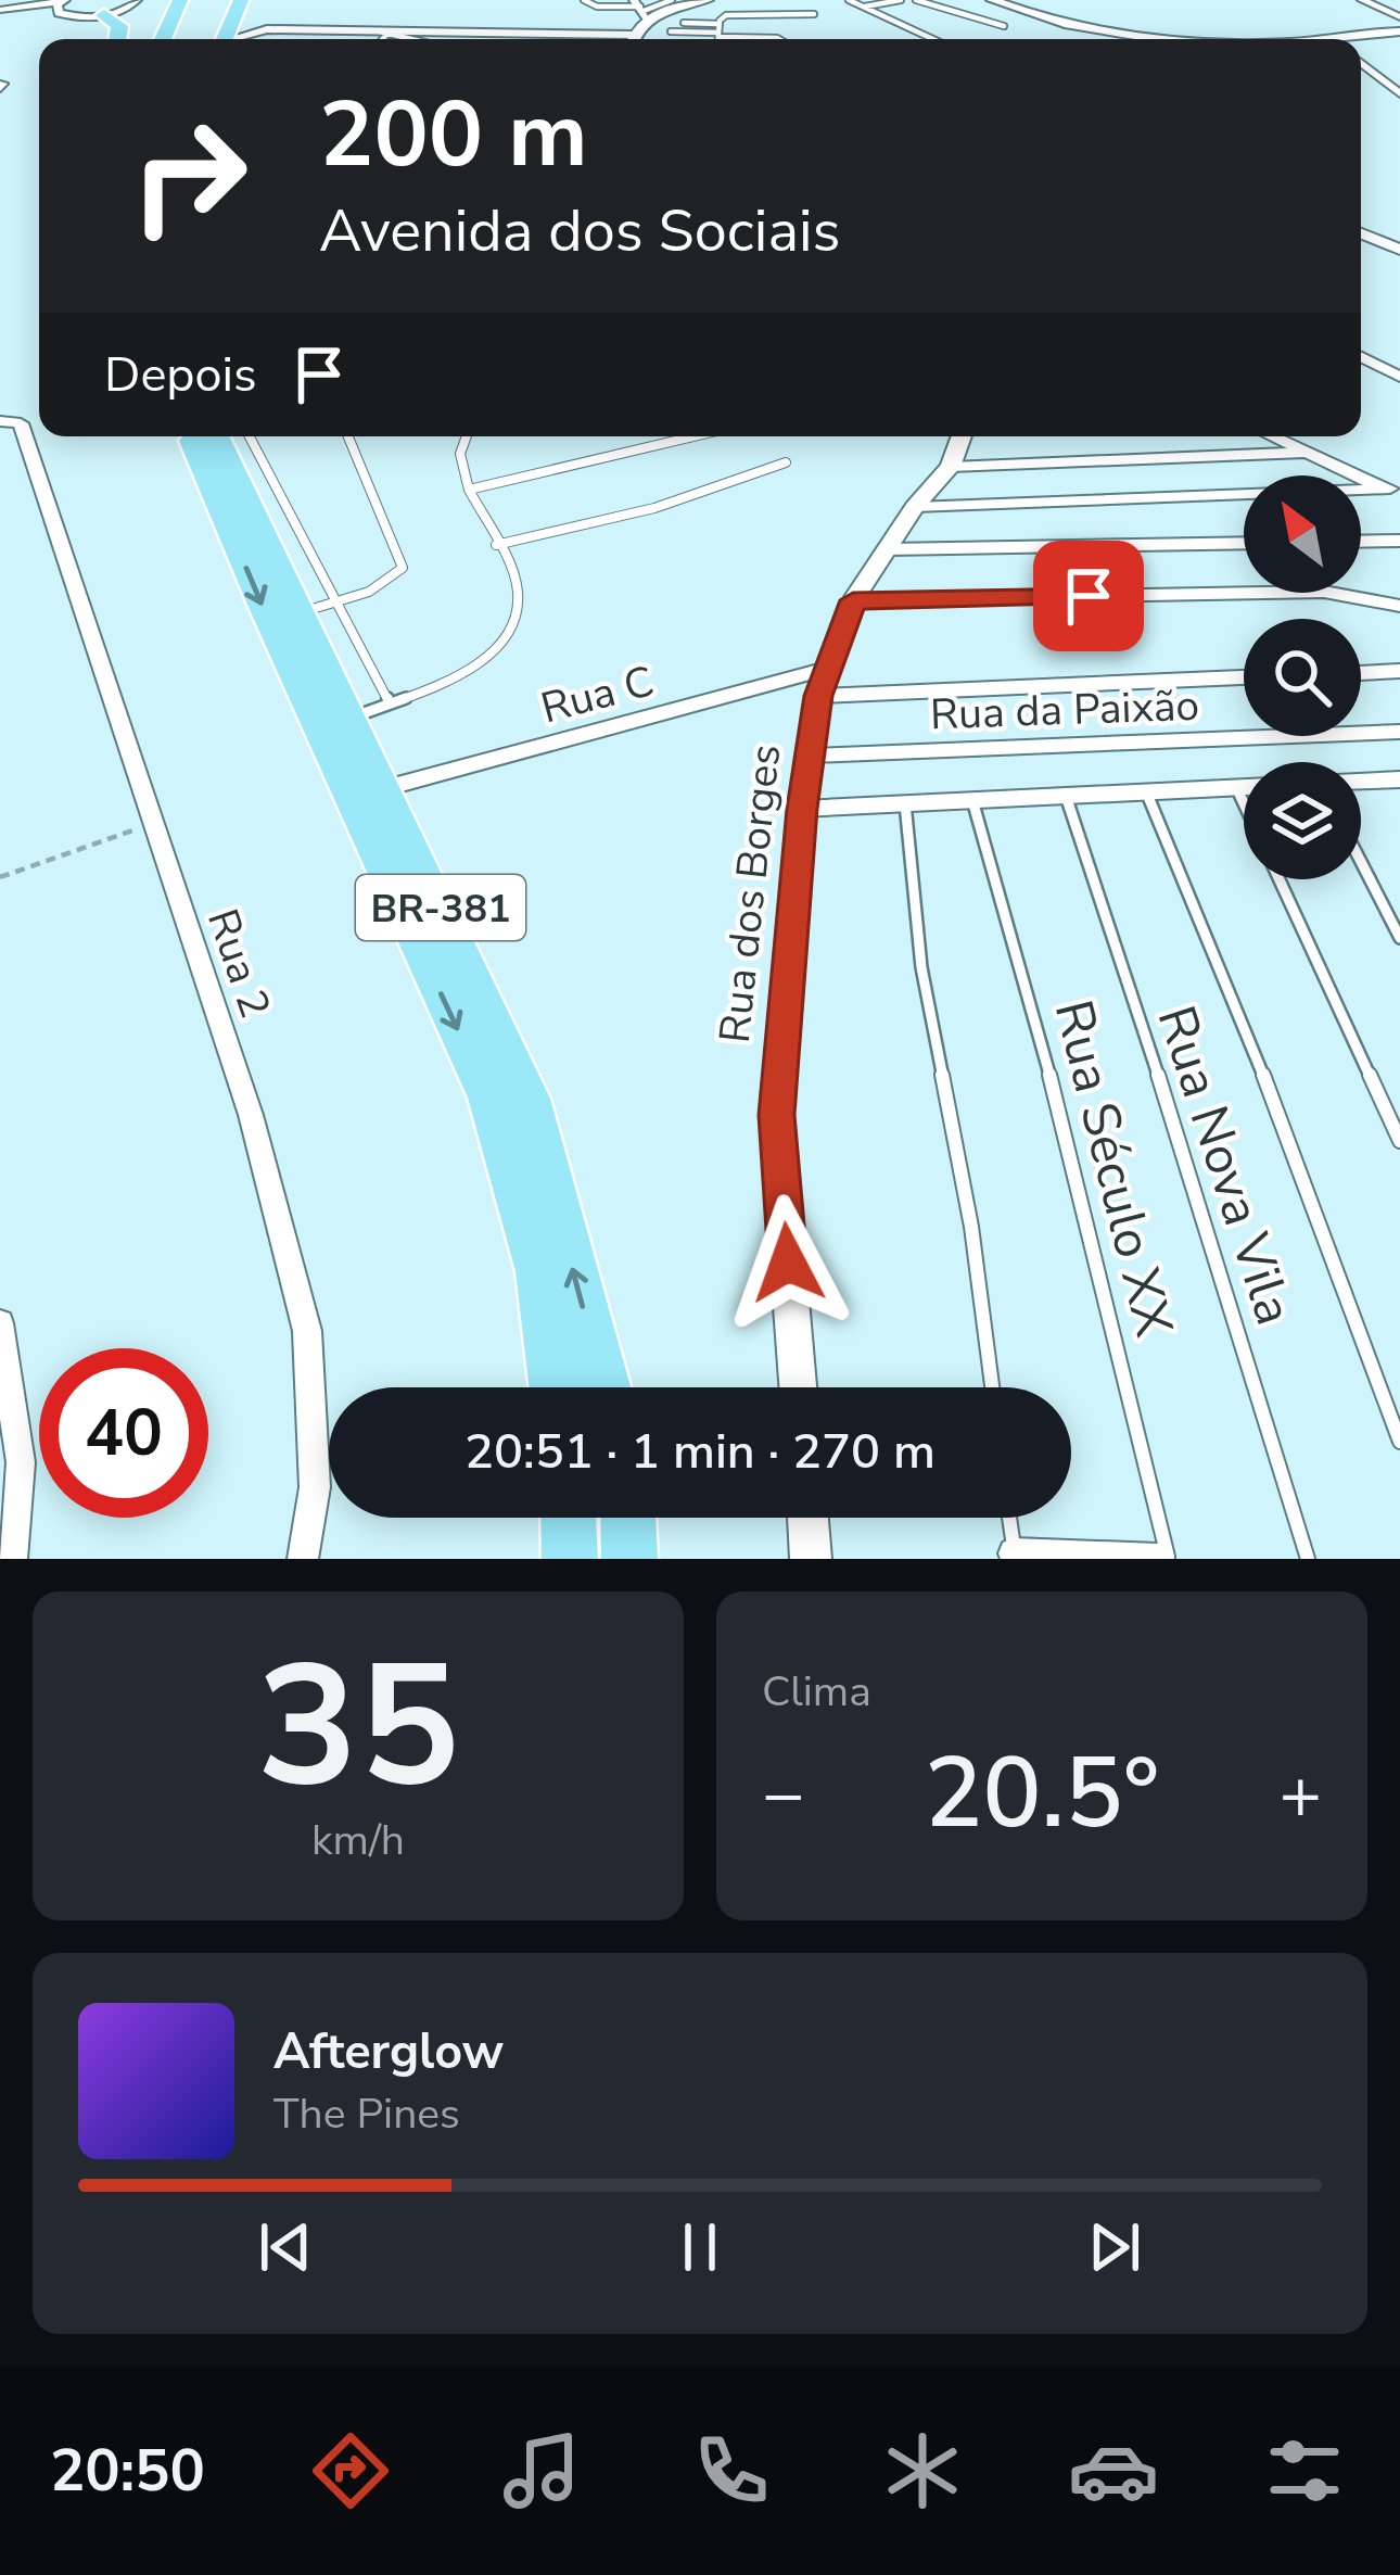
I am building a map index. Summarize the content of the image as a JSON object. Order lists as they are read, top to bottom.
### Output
{
  "streets": {
    "highway": ["BR-381"],
    "street": [
      "Rua C",
      "Rua da Paixão",
      "Rua dos Borges",
      "Rua 2"
    ],
    "lane": ["Rua Nova Vila", "Rua Século XX"]
  },
  "crossings": [
    ["Rua C", "Rua dos Borges"],
    ["Rua C", "BR-381"],
    ["Rua da Paixão", "Rua dos Borges"]
  ],
  "north": "top left",
  "page": {
    "turn": ["200 m", "Avenida dos Sociais"],
    "then": "Depois",
    "limit": "40",
    "trip": "20:51 · 1 min · 270 m",
    "tile": [
      ["35", "km/h"],
      "Clima"
    ],
    "heat": ["−", "20.5°", "+"],
    "song": ["Afterglow", "The Pines"],
    "tabs": "20:50"
  }
}
